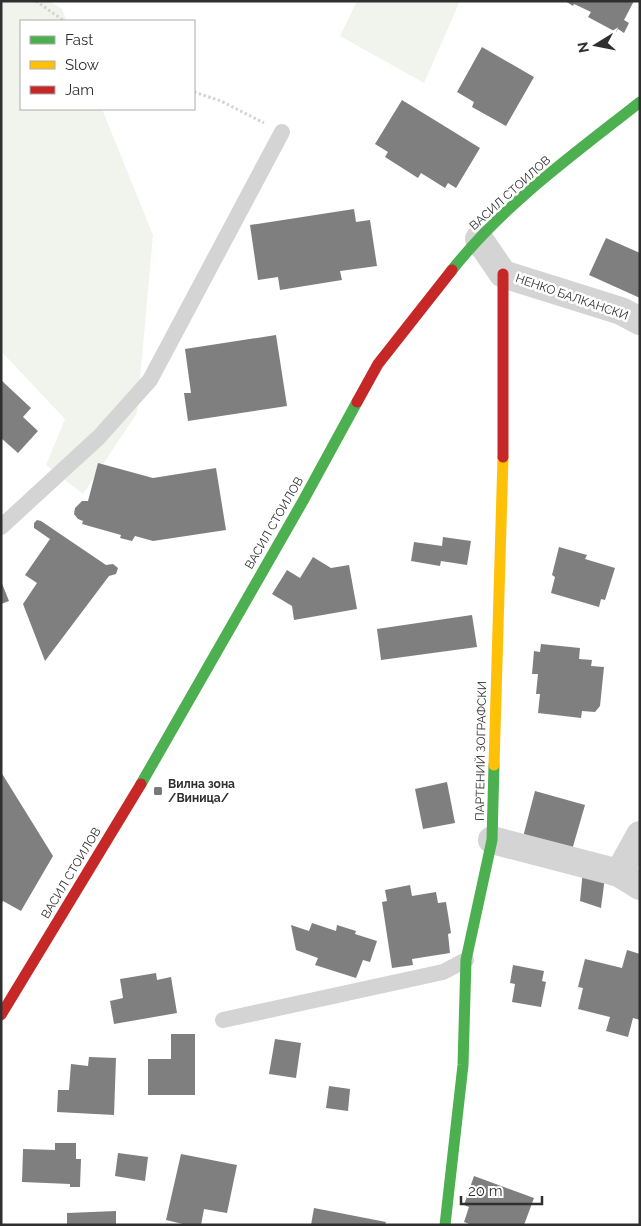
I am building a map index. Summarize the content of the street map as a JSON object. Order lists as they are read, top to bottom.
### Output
{
  "streets": {
    "street": ["ВАСИЛ СТОИЛОВ", "НЕНКО БАЛКАНСКИ", "ПАРТЕНИЙ ЗОГРАФСКИ"]
  },
  "crossings": [
    ["НЕНКО БАЛКАНСКИ", "ПАРТЕНИЙ ЗОГРАФСКИ"]
  ],
  "places": {
    "transit": ["Вилна зона /Виница/"]
  },
  "legend": ["Fast", "Slow", "Jam"],
  "scale_bar": "20 m",
  "north": "left"
}
